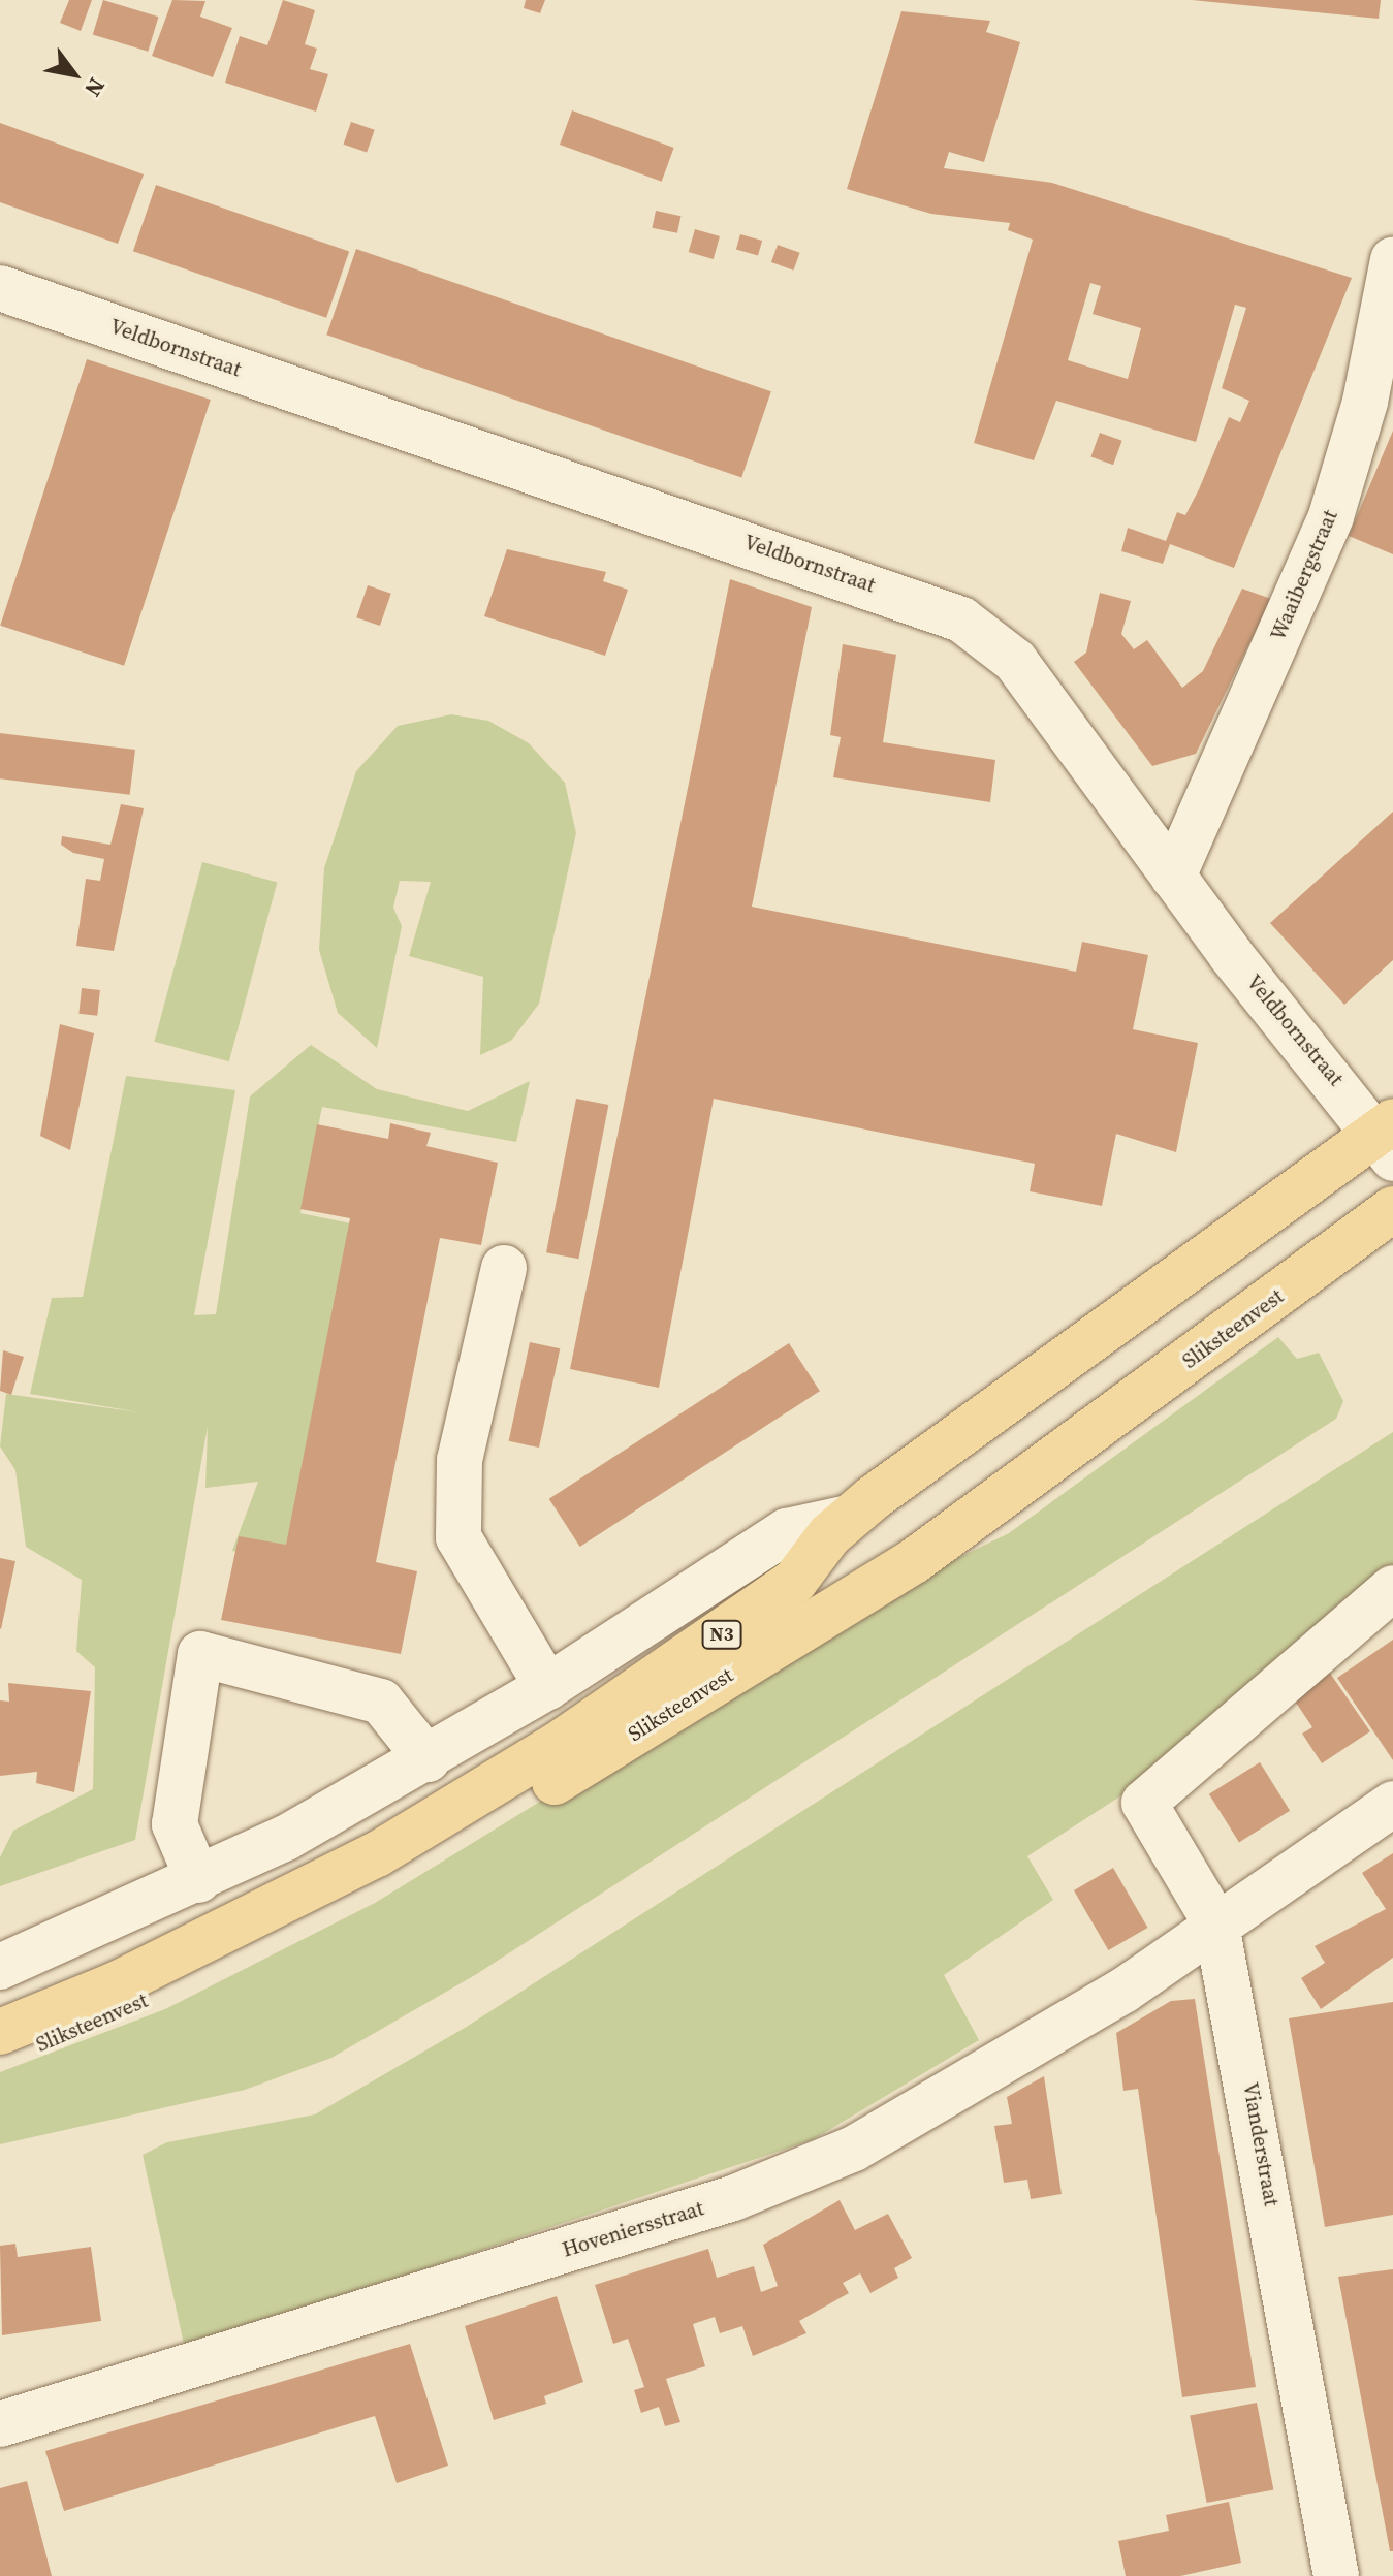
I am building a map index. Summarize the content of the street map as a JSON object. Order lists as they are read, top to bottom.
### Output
{
  "streets": {
    "main road": ["Sliksteenvest", "N3"],
    "street": [
      "Veldbornstraat",
      "Waaibergstraat",
      "Vianderstraat",
      "Hoveniersstraat"
    ]
  },
  "crossings": [
    ["Veldbornstraat", "Waaibergstraat"],
    ["Veldbornstraat", "Sliksteenvest"],
    ["Vianderstraat", "Hoveniersstraat"]
  ],
  "north": "bottom right"
}
